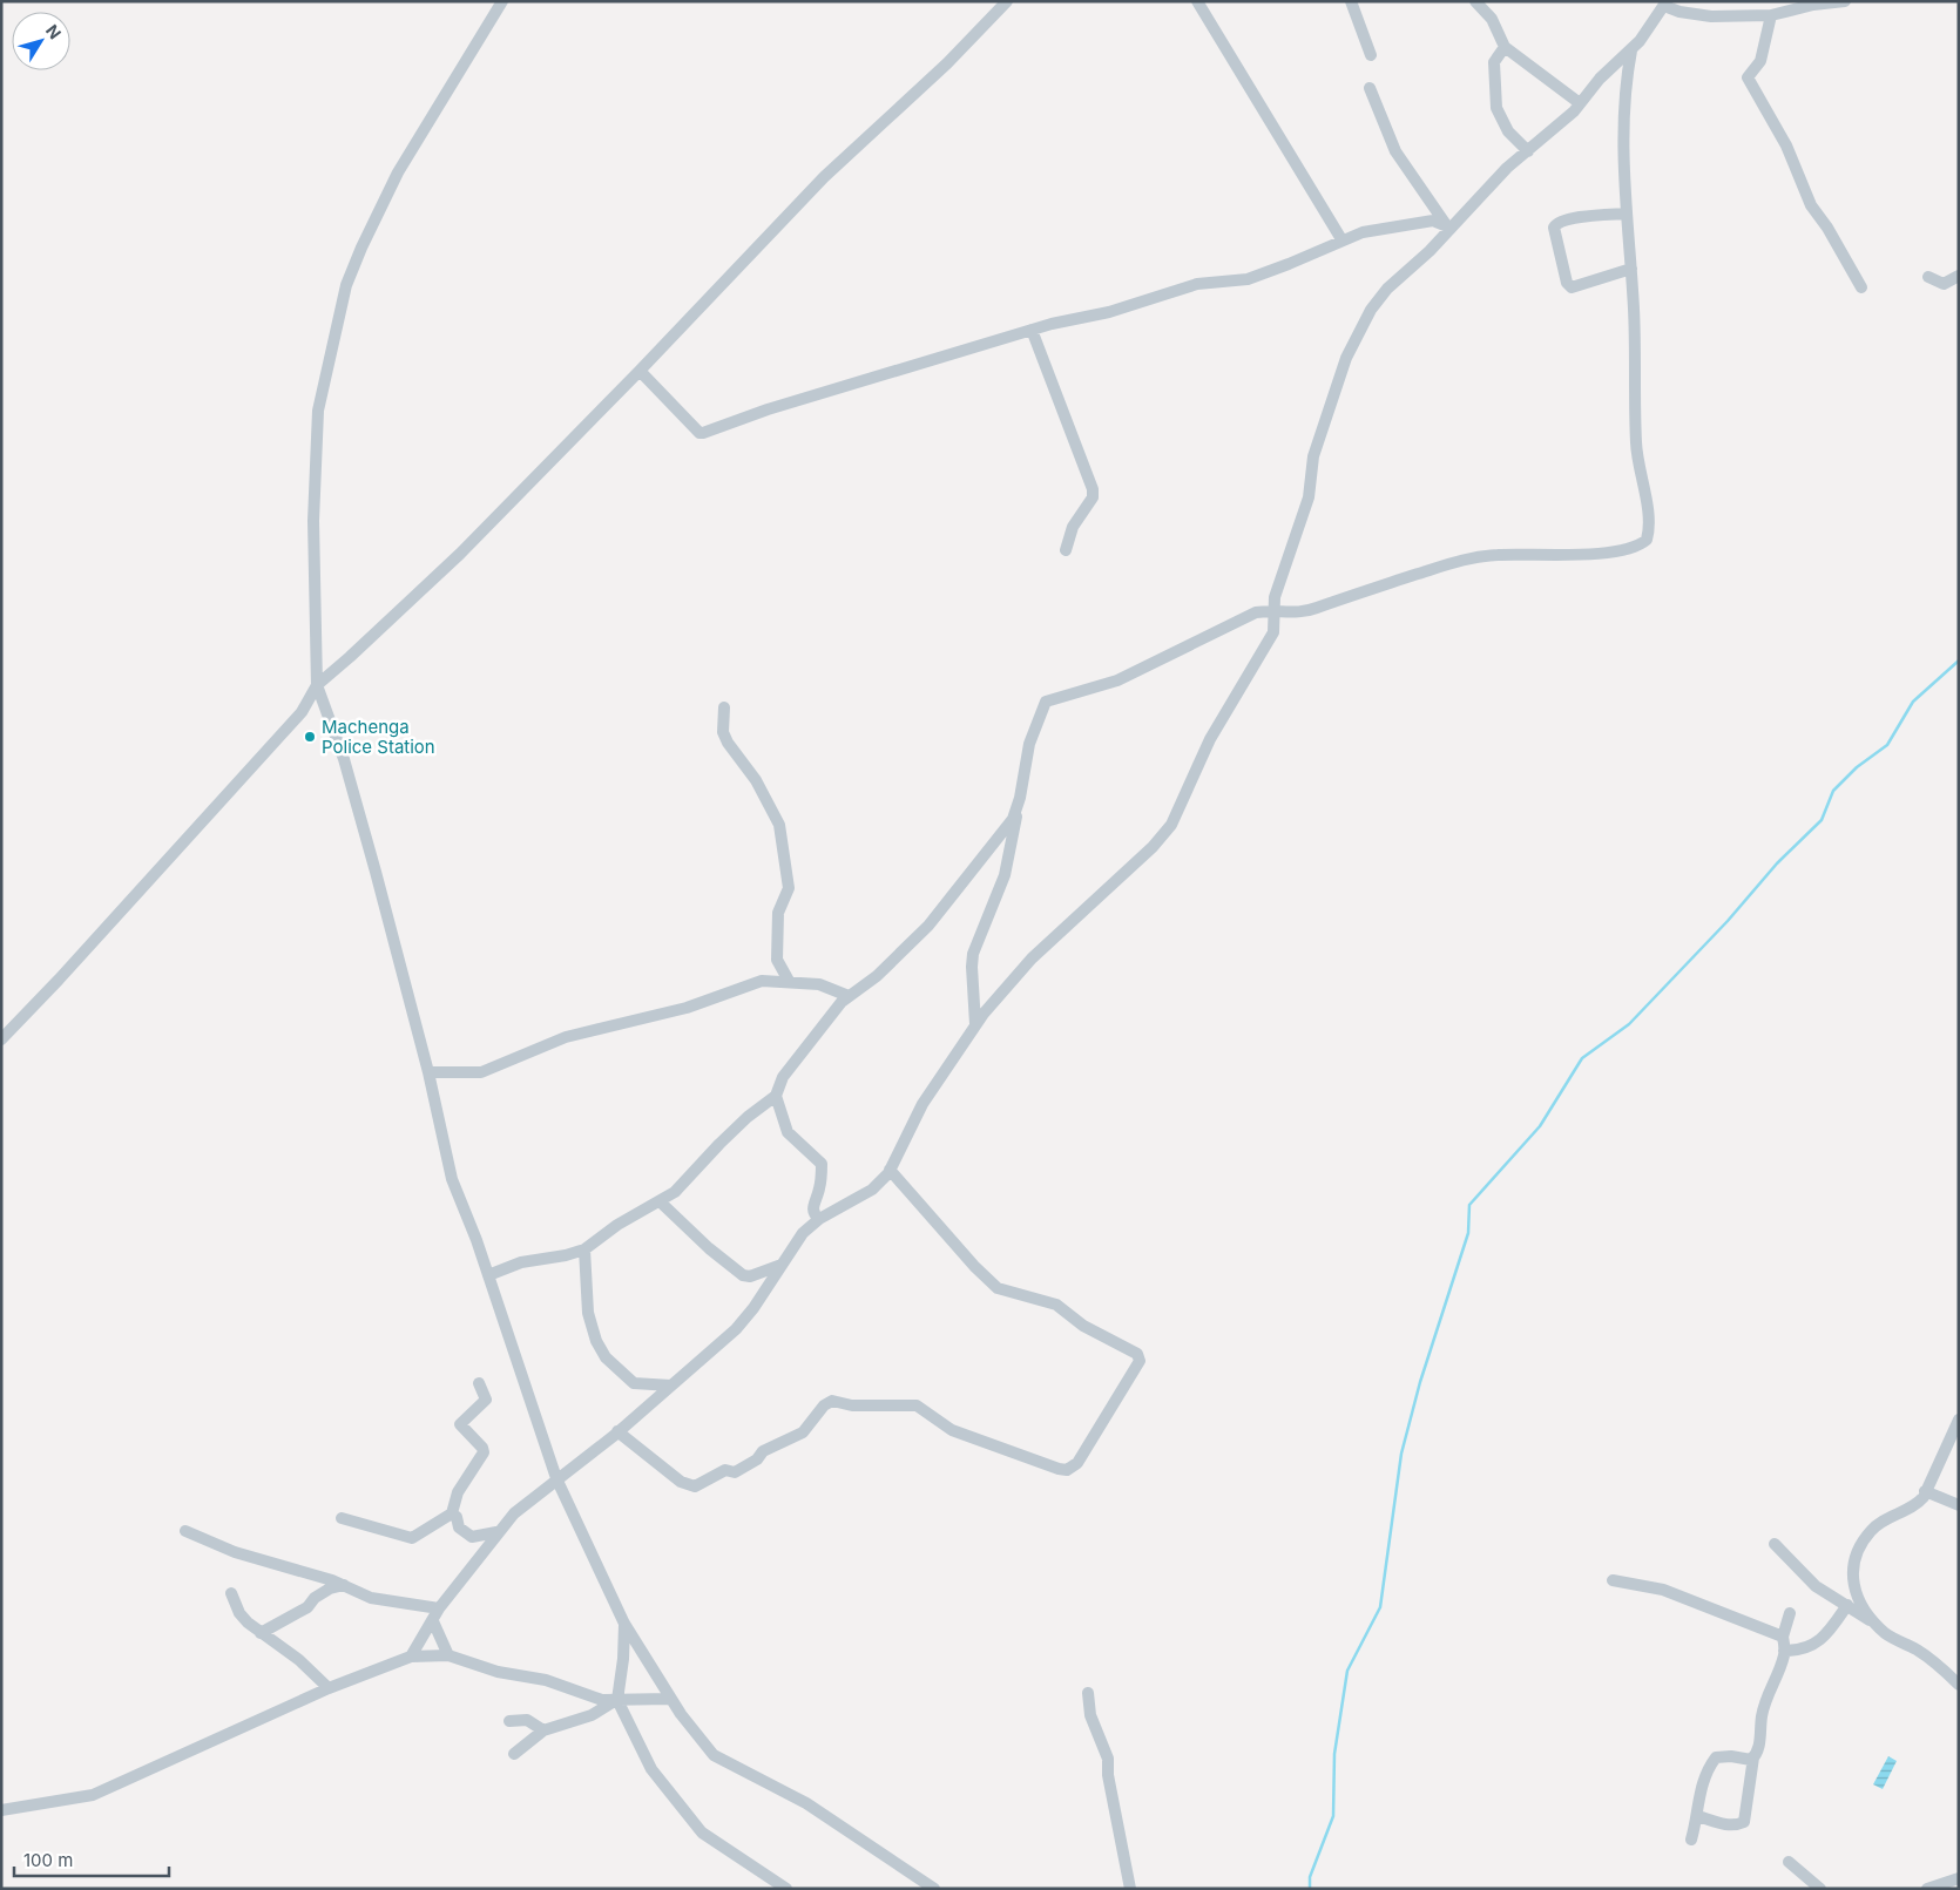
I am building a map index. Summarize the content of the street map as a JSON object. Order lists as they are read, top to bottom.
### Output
{
  "places": ["Machenga Police Station"],
  "scale_bar": "100 m",
  "north": "top right"
}
